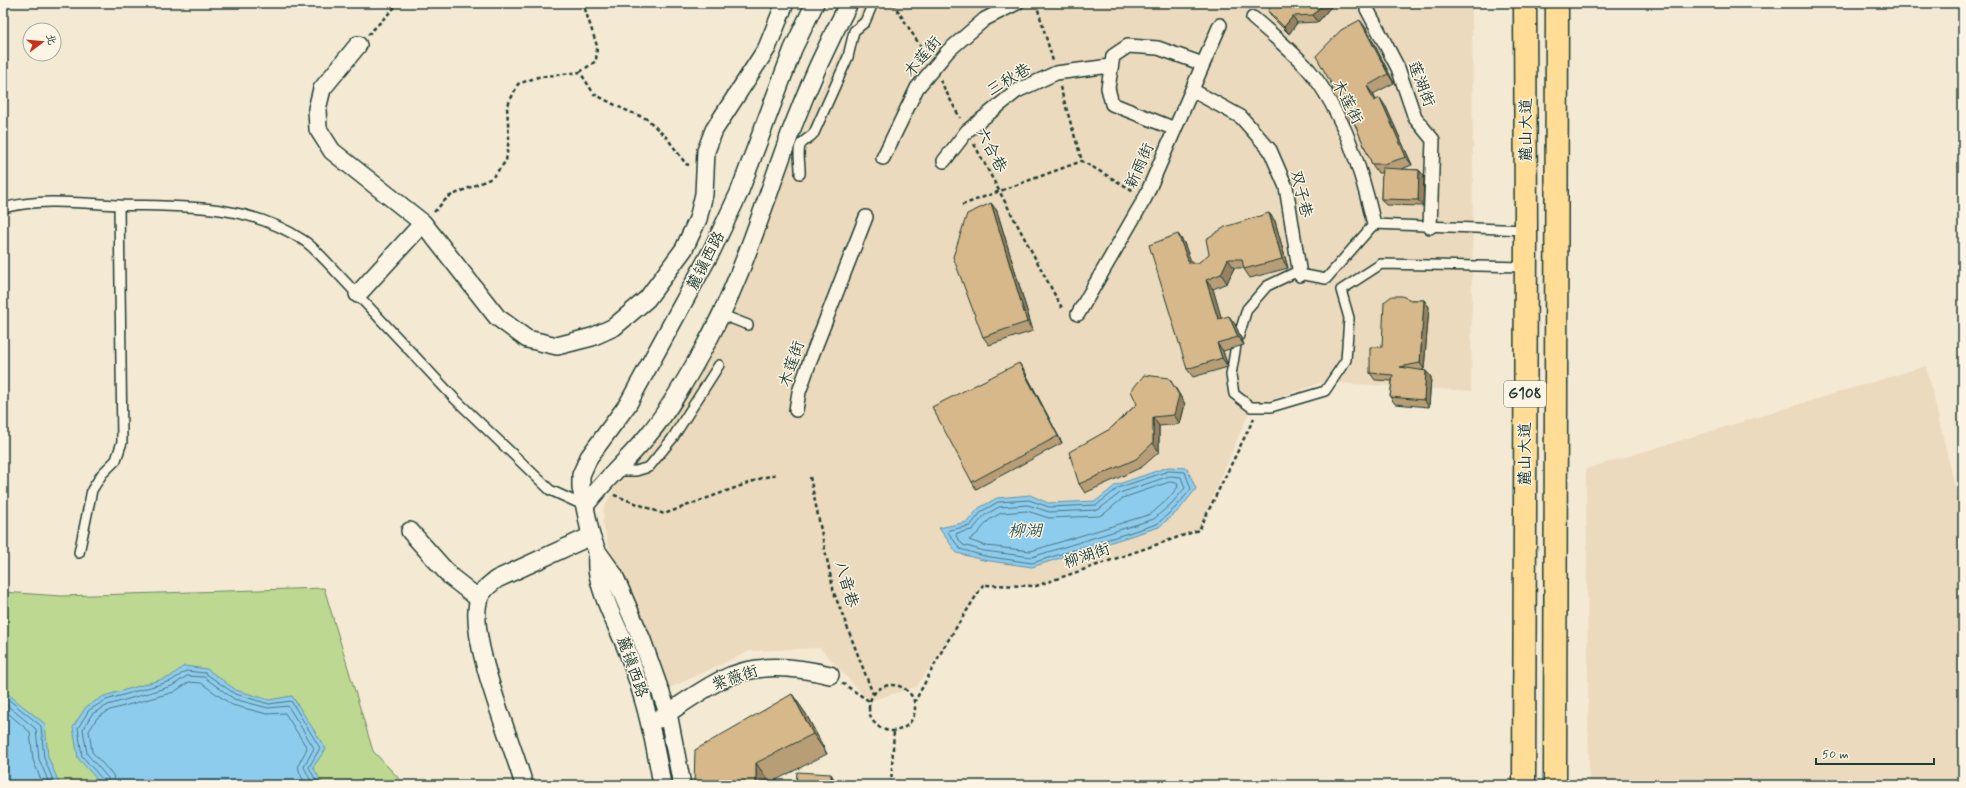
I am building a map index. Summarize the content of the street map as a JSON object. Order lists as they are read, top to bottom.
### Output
{
  "streets": {
    "highway": ["麓山大道", "G108"],
    "street": [
      "木莲街",
      "三秋巷",
      "莲湖街",
      "新雨街",
      "双子巷",
      "麓镇西路",
      "紫薇街"
    ],
    "path": ["六合巷", "柳湖街", "八音巷"]
  },
  "crossings": [
    ["木莲街", "六合巷"],
    ["三秋巷", "六合巷"],
    ["新雨街", "双子巷"],
    ["麓镇西路", "紫薇街"],
    ["柳湖街", "八音巷"]
  ],
  "water": ["柳湖"],
  "scale_bar": "50 m",
  "north": "right"
}
